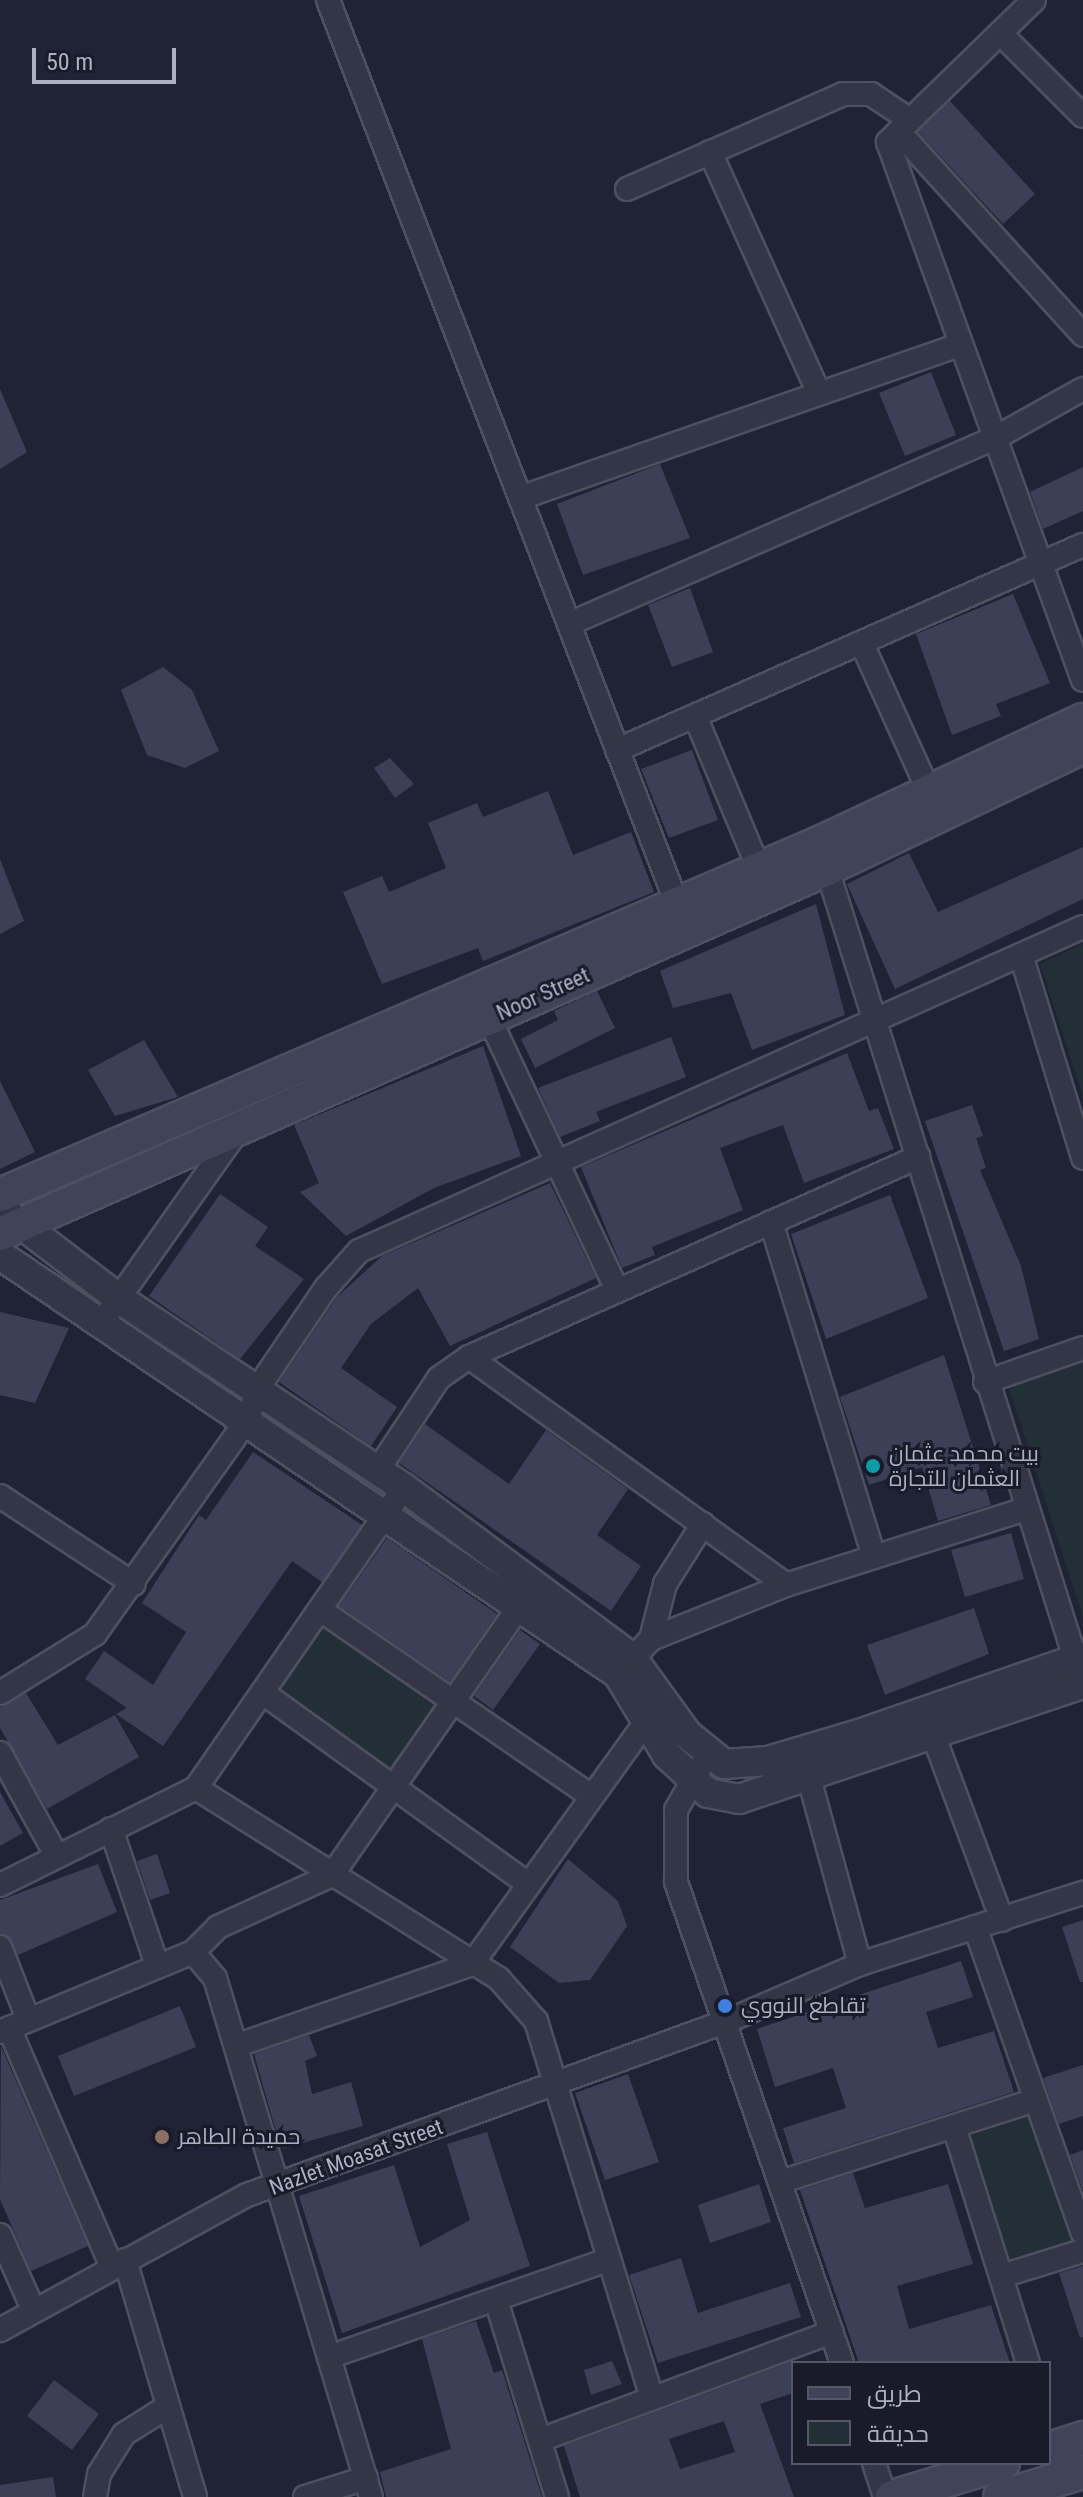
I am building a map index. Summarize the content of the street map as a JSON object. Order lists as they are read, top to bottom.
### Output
{
  "streets": {
    "main road": ["Noor Street"],
    "street": ["Nazlet Moasat Street"]
  },
  "places": ["بيت محمد عثمان العثمان للتجارة", "تقاطع النووي", "حميدة الطاهر"],
  "legend": ["طريق", "حديقة"],
  "scale_bar": "50 m"
}
